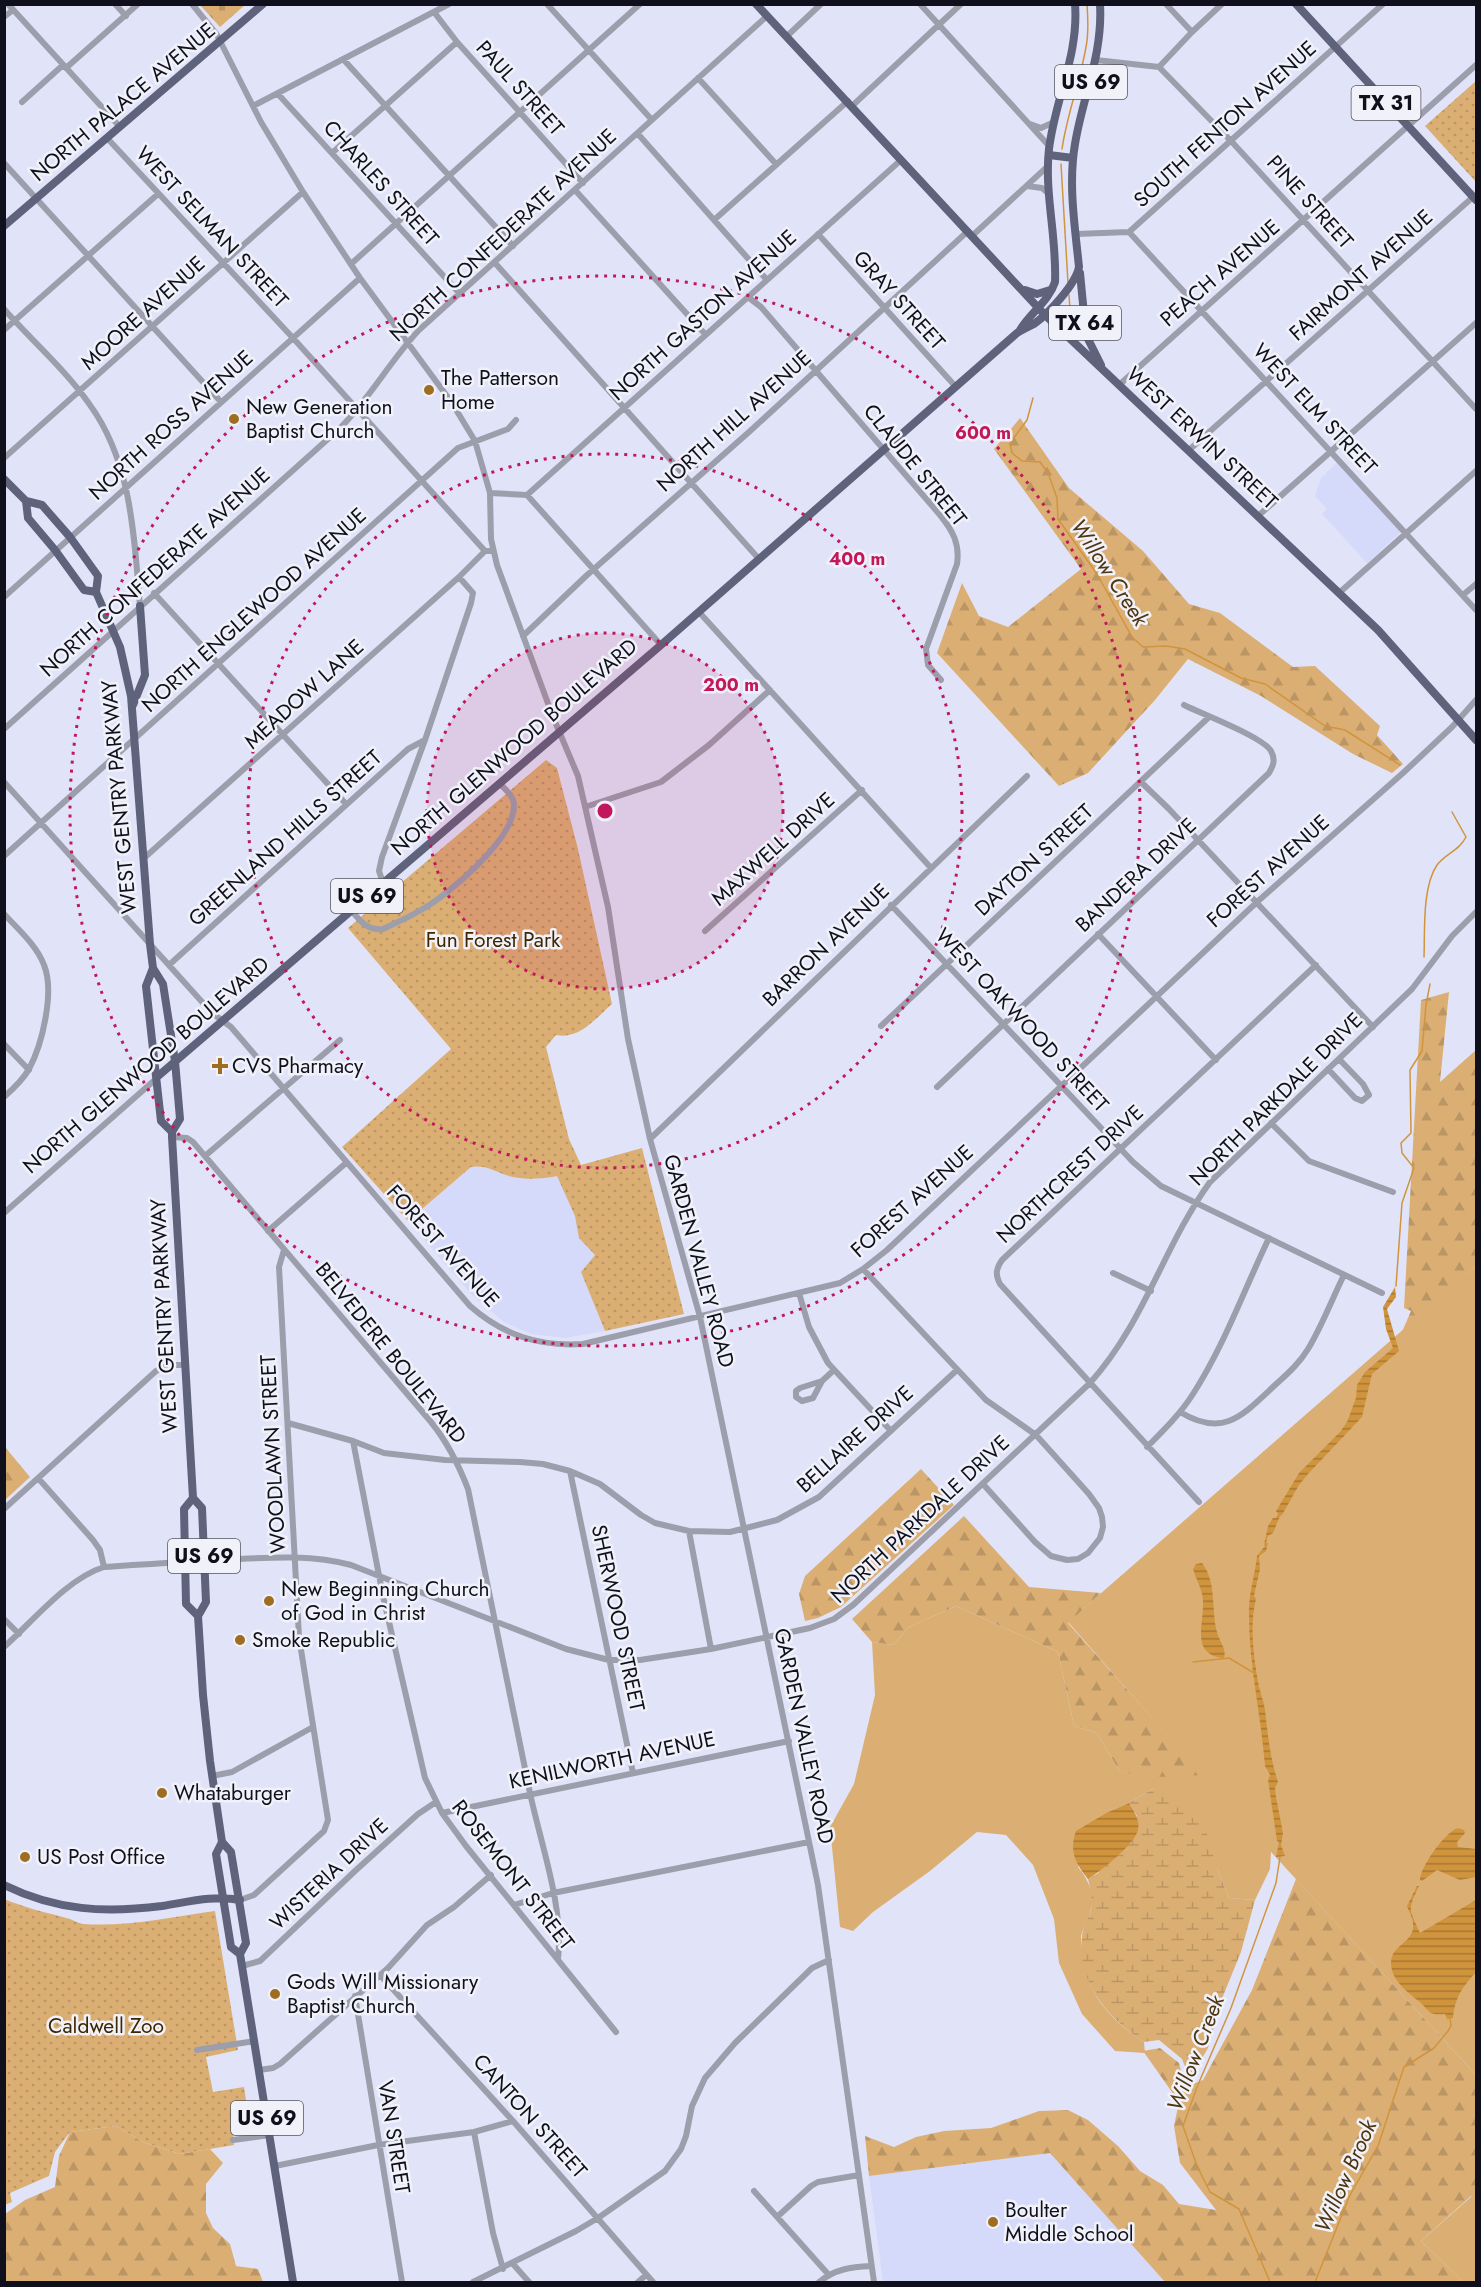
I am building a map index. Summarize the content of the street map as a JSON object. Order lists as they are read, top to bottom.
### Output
{
  "streets": {
    "main road": [
      "US 69",
      "NORTH PALACE AVENUE",
      "TX 31",
      "TX 64",
      "WEST ERWIN STREET",
      "NORTH GLENWOOD BOULEVARD",
      "WEST GENTRY PARKWAY"
    ],
    "street": [
      "PAUL STREET",
      "SOUTH FENTON AVENUE",
      "CHARLES STREET",
      "PINE STREET",
      "WEST SELMAN STREET",
      "NORTH CONFEDERATE AVENUE",
      "PEACH AVENUE",
      "FAIRMONT AVENUE",
      "GRAY STREET",
      "MOORE AVENUE",
      "NORTH GASTON AVENUE",
      "WEST ELM STREET",
      "NORTH HILL AVENUE",
      "NORTH ROSS AVENUE",
      "CLAUDE STREET",
      "NORTH ENGLEWOOD AVENUE",
      "MEADOW LANE",
      "GREENLAND HILLS STREET",
      "MAXWELL DRIVE",
      "DAYTON STREET",
      "FOREST AVENUE",
      "BANDERA DRIVE",
      "BARRON AVENUE",
      "WEST OAKWOOD STREET",
      "NORTH PARKDALE DRIVE",
      "NORTHCREST DRIVE",
      "GARDEN VALLEY ROAD",
      "BELVEDERE BOULEVARD",
      "BELLAIRE DRIVE",
      "WOODLAWN STREET",
      "SHERWOOD STREET",
      "KENILWORTH AVENUE",
      "WISTERIA DRIVE",
      "ROSEMONT STREET",
      "CANTON STREET",
      "VAN STREET"
    ]
  },
  "crossings": [
    ["US 69", "SOUTH FENTON AVENUE"],
    ["US 69", "TX 64"],
    ["US 69", "NORTH HILL AVENUE"],
    ["US 69", "WEST ERWIN STREET"],
    ["US 69", "NORTH GLENWOOD BOULEVARD"],
    ["PAUL STREET", "NORTH CONFEDERATE AVENUE"],
    ["NORTH PALACE AVENUE", "WEST SELMAN STREET"],
    ["TX 31", "SOUTH FENTON AVENUE"],
    ["TX 31", "PEACH AVENUE"],
    ["TX 31", "FAIRMONT AVENUE"],
    ["SOUTH FENTON AVENUE", "PINE STREET"],
    ["SOUTH FENTON AVENUE", "WEST ELM STREET"],
    ["CHARLES STREET", "NORTH CONFEDERATE AVENUE"],
    ["PINE STREET", "PEACH AVENUE"],
    ["PINE STREET", "FAIRMONT AVENUE"],
    ["WEST SELMAN STREET", "MOORE AVENUE"],
    ["WEST SELMAN STREET", "NORTH ROSS AVENUE"],
    ["NORTH CONFEDERATE AVENUE", "WEST ERWIN STREET"],
    ["NORTH CONFEDERATE AVENUE", "WEST GENTRY PARKWAY"],
    ["PEACH AVENUE", "WEST ELM STREET"],
    ["PEACH AVENUE", "WEST ERWIN STREET"],
    ["FAIRMONT AVENUE", "WEST ELM STREET"],
    ["FAIRMONT AVENUE", "WEST ERWIN STREET"],
    ["GRAY STREET", "NORTH GASTON AVENUE"],
    ["GRAY STREET", "NORTH HILL AVENUE"],
    ["GRAY STREET", "NORTH GLENWOOD BOULEVARD"],
    ["NORTH GASTON AVENUE", "WEST ERWIN STREET"],
    ["NORTH GASTON AVENUE", "CLAUDE STREET"],
    ["TX 64", "WEST ERWIN STREET"],
    ["NORTH HILL AVENUE", "WEST ERWIN STREET"],
    ["NORTH HILL AVENUE", "CLAUDE STREET"],
    ["NORTH HILL AVENUE", "GARDEN VALLEY ROAD"],
    ["NORTH ROSS AVENUE", "WEST GENTRY PARKWAY"],
    ["WEST ERWIN STREET", "NORTH GLENWOOD BOULEVARD"],
    ["WEST ERWIN STREET", "FOREST AVENUE"],
    ["CLAUDE STREET", "NORTH GLENWOOD BOULEVARD"],
    ["NORTH ENGLEWOOD AVENUE", "WEST GENTRY PARKWAY"],
    ["NORTH ENGLEWOOD AVENUE", "FOREST AVENUE"],
    ["MEADOW LANE", "WEST GENTRY PARKWAY"],
    ["NORTH GLENWOOD BOULEVARD", "WEST GENTRY PARKWAY"],
    ["NORTH GLENWOOD BOULEVARD", "FOREST AVENUE"],
    ["NORTH GLENWOOD BOULEVARD", "GARDEN VALLEY ROAD"],
    ["WEST GENTRY PARKWAY", "FOREST AVENUE"],
    ["WEST GENTRY PARKWAY", "NORTH PARKDALE DRIVE"],
    ["WEST GENTRY PARKWAY", "BELVEDERE BOULEVARD"],
    ["WEST GENTRY PARKWAY", "WOODLAWN STREET"],
    ["WEST GENTRY PARKWAY", "WISTERIA DRIVE"],
    ["GREENLAND HILLS STREET", "FOREST AVENUE"],
    ["DAYTON STREET", "BANDERA DRIVE"],
    ["DAYTON STREET", "WEST OAKWOOD STREET"],
    ["FOREST AVENUE", "WEST OAKWOOD STREET"],
    ["FOREST AVENUE", "GARDEN VALLEY ROAD"],
    ["BANDERA DRIVE", "WEST OAKWOOD STREET"],
    ["BARRON AVENUE", "WEST OAKWOOD STREET"],
    ["BARRON AVENUE", "GARDEN VALLEY ROAD"],
    ["WEST OAKWOOD STREET", "NORTH PARKDALE DRIVE"],
    ["WEST OAKWOOD STREET", "NORTHCREST DRIVE"],
    ["NORTH PARKDALE DRIVE", "NORTHCREST DRIVE"],
    ["NORTH PARKDALE DRIVE", "GARDEN VALLEY ROAD"],
    ["NORTH PARKDALE DRIVE", "BELVEDERE BOULEVARD"],
    ["NORTH PARKDALE DRIVE", "WOODLAWN STREET"],
    ["NORTH PARKDALE DRIVE", "SHERWOOD STREET"],
    ["NORTH PARKDALE DRIVE", "ROSEMONT STREET"],
    ["GARDEN VALLEY ROAD", "BELLAIRE DRIVE"],
    ["GARDEN VALLEY ROAD", "KENILWORTH AVENUE"],
    ["BELVEDERE BOULEVARD", "BELLAIRE DRIVE"],
    ["BELVEDERE BOULEVARD", "WOODLAWN STREET"],
    ["BELVEDERE BOULEVARD", "KENILWORTH AVENUE"],
    ["BELVEDERE BOULEVARD", "ROSEMONT STREET"],
    ["BELLAIRE DRIVE", "WOODLAWN STREET"],
    ["BELLAIRE DRIVE", "SHERWOOD STREET"],
    ["BELLAIRE DRIVE", "ROSEMONT STREET"],
    ["SHERWOOD STREET", "KENILWORTH AVENUE"],
    ["KENILWORTH AVENUE", "ROSEMONT STREET"],
    ["WISTERIA DRIVE", "ROSEMONT STREET"]
  ],
  "water": ["Willow Creek", "Willow Brook"],
  "parks": ["Fun Forest Park", "Caldwell Zoo"],
  "places": {
    "other": [
      "The Patterson Home",
      "New Generation Baptist Church",
      "New Beginning Church of God in Christ",
      "Smoke Republic",
      "Whataburger",
      "US Post Office",
      "Gods Will Missionary Baptist Church",
      "Boulter Middle School"
    ],
    "health": ["CVS Pharmacy"]
  },
  "rings": ["600 m", "400 m", "200 m"]
}
